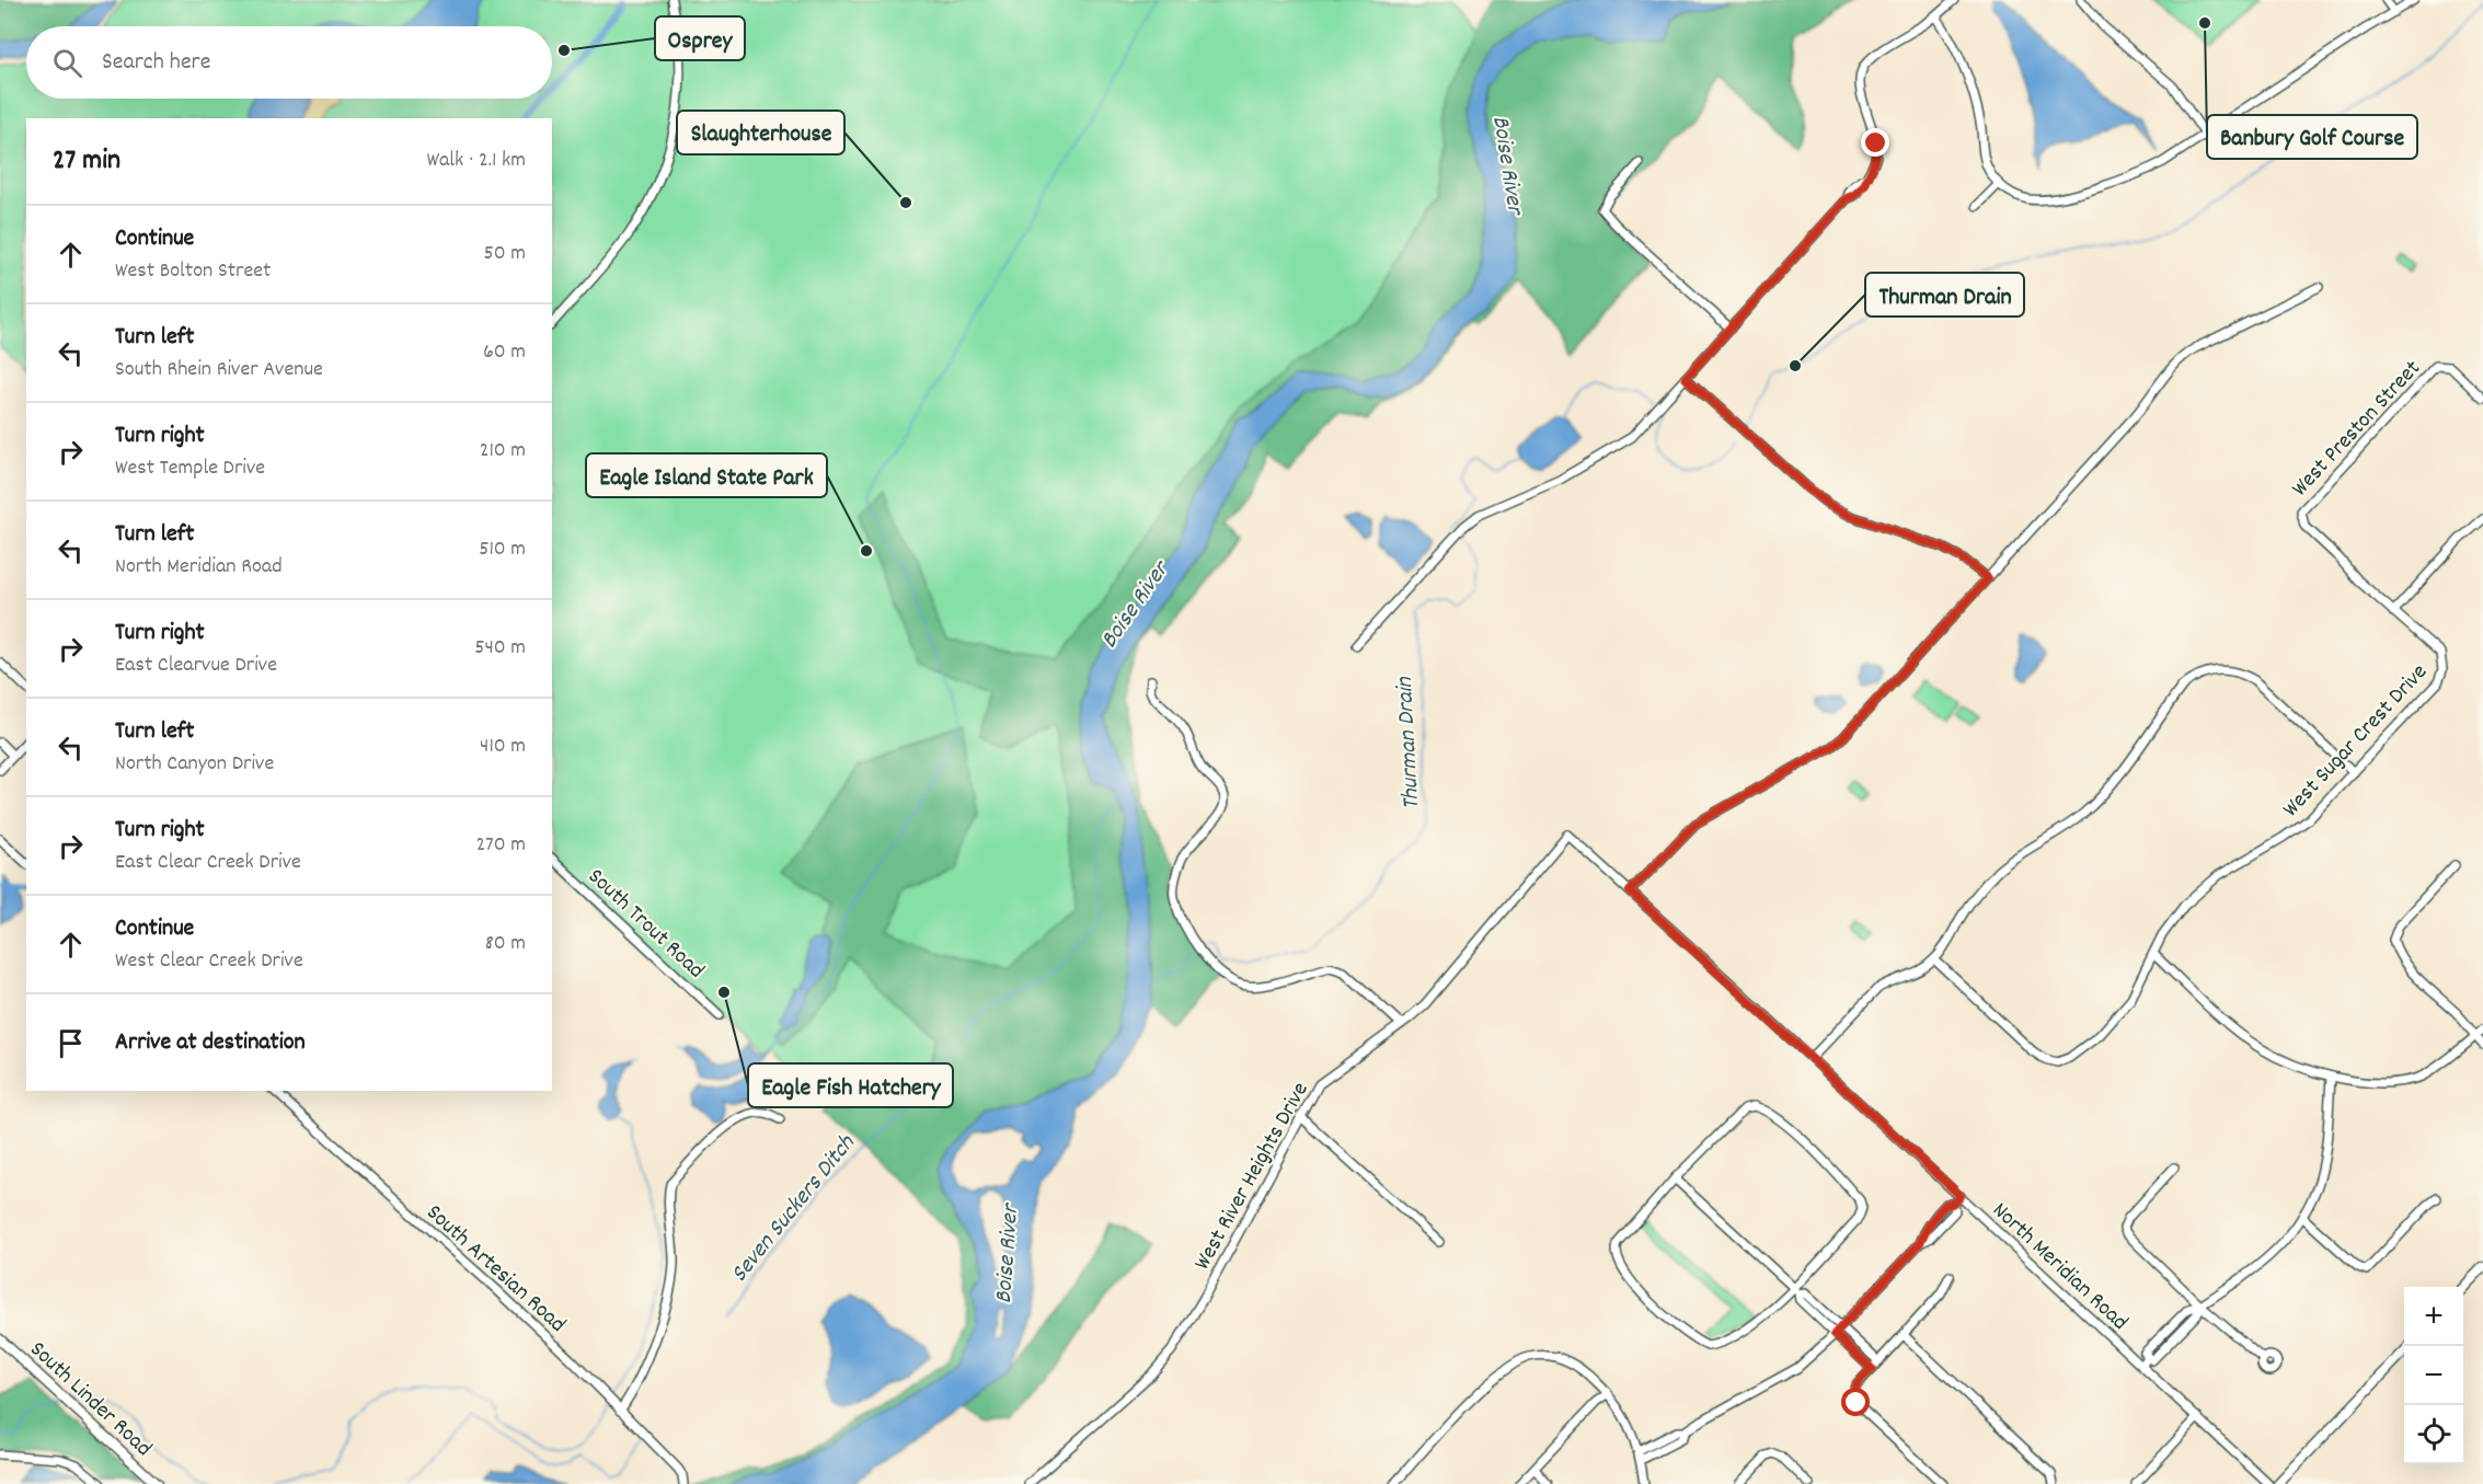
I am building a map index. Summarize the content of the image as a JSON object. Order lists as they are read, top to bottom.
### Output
{
  "streets": {
    "main road": ["South Linder Road"],
    "street": [
      "West Preston Street",
      "West Sugar Crest Drive",
      "South Trout Road",
      "West River Heights Drive",
      "North Meridian Road",
      "South Artesian Road"
    ]
  },
  "crossings": [
    ["West Preston Street", "West Sugar Crest Drive"],
    ["West River Heights Drive", "North Meridian Road"]
  ],
  "water": ["Boise River", "Thurman Drain", "Seven Suckers Ditch"],
  "places": [
    "Banbury Golf Course",
    "Osprey",
    "Slaughterhouse",
    "Thurman Drain",
    "Eagle Island State Park",
    "Eagle Fish Hatchery"
  ],
  "page": {
    "search": "Search here",
    "heading": ["27 min", "Walk · 2.1 km"],
    "list": [
      ["Continue", "West Bolton Street", "50 m"],
      ["Turn left", "South Rhein River Avenue", "60 m"],
      ["Turn right", "West Temple Drive", "210 m"],
      ["Turn left", "North Meridian Road", "510 m"],
      ["Turn right", "East Clearvue Drive", "540 m"],
      ["Turn left", "North Canyon Drive", "410 m"],
      ["Turn right", "East Clear Creek Drive", "270 m"],
      ["Continue", "West Clear Creek Drive", "80 m"],
      "Arrive at destination"
    ],
    "map_buttons": ["+", "−"]
  }
}
